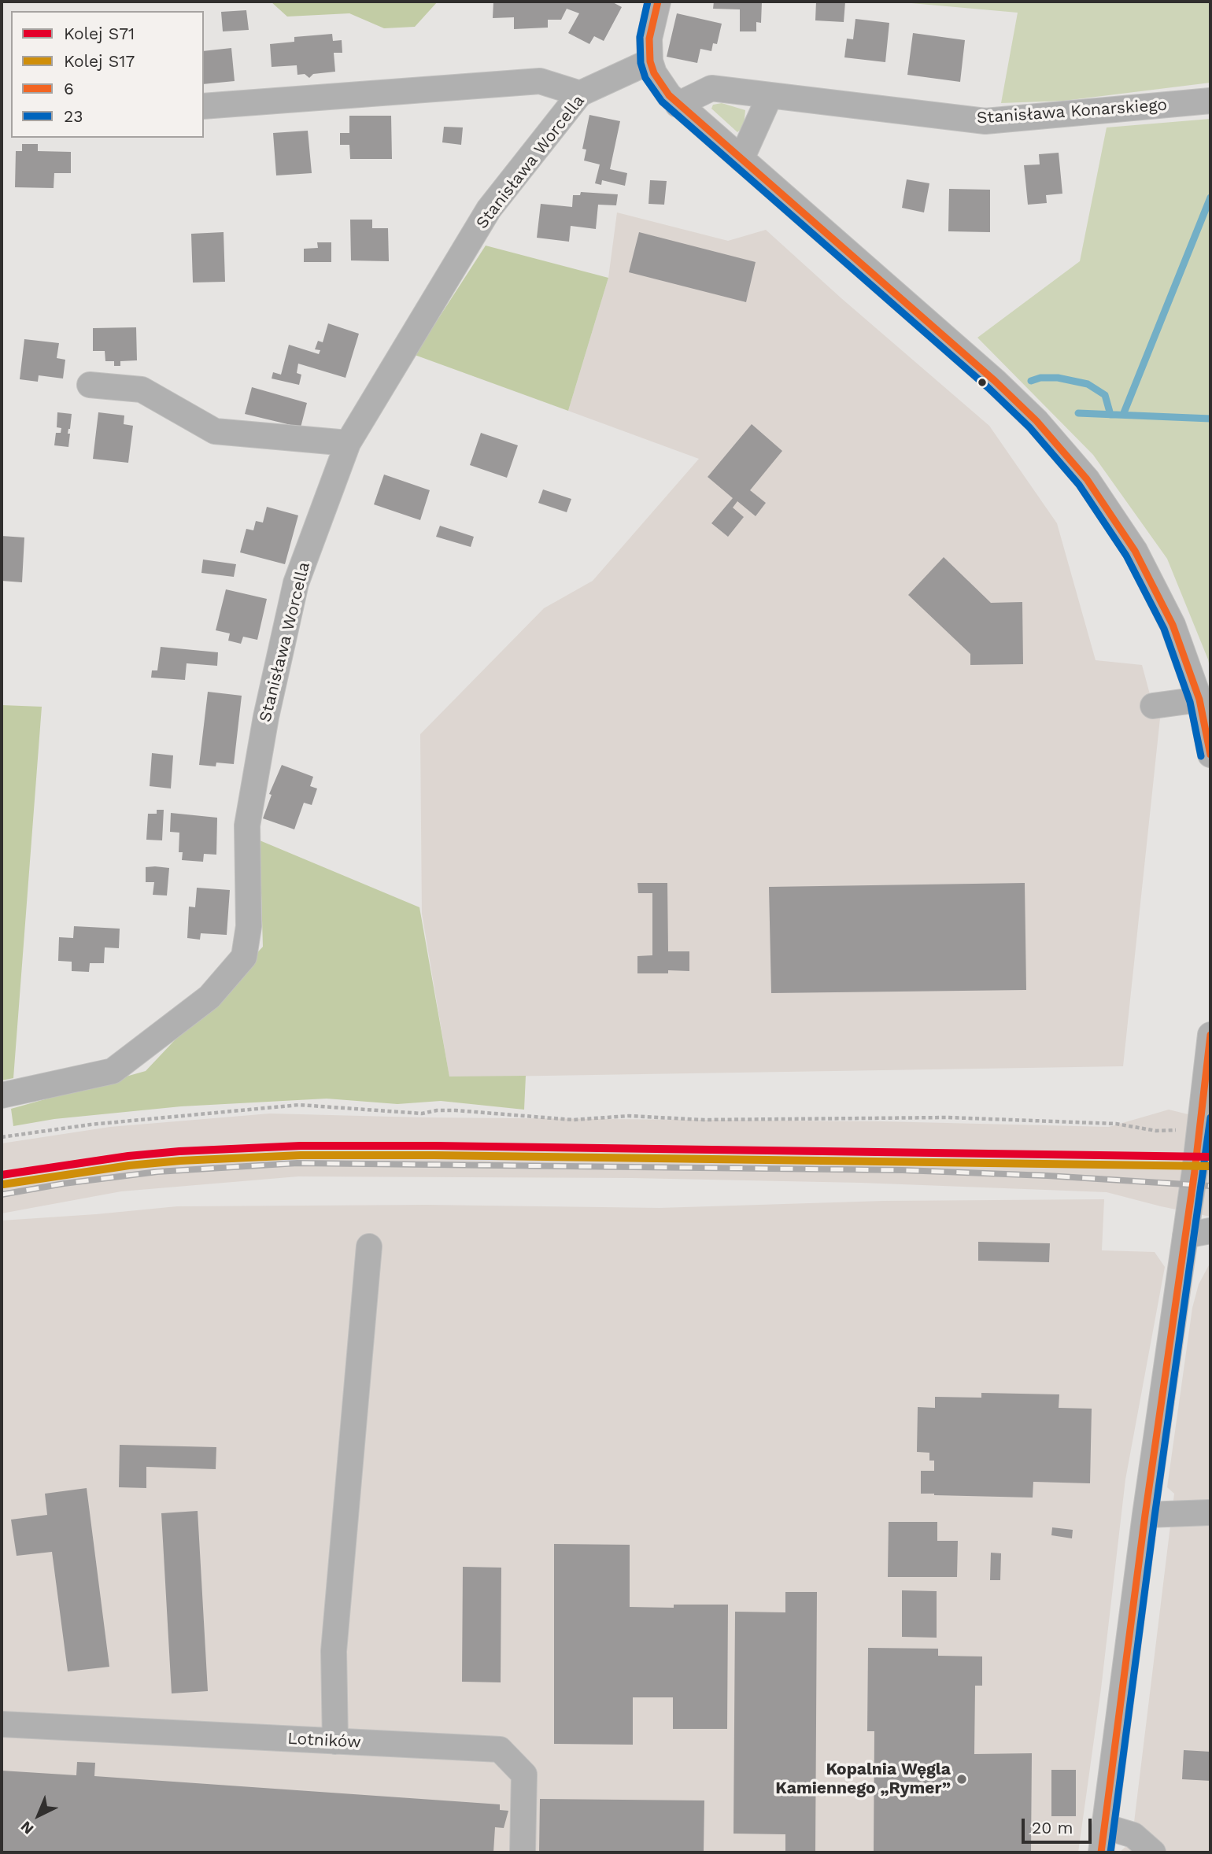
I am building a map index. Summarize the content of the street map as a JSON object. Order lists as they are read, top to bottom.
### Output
{
  "streets": {
    "street": ["Stanisława Konarskiego", "Stanisława Worcella", "Lotników"]
  },
  "places": ["Kopalnia Węgla Kamiennego „Rymer”"],
  "lines": [
    "transit line 6",
    "transit line 23",
    "rail line S71",
    "rail line S17"
  ],
  "legend": [
    "Kolej S71",
    "Kolej S17",
    "6",
    "23"
  ],
  "scale_bar": "20 m",
  "north": "bottom left"
}
